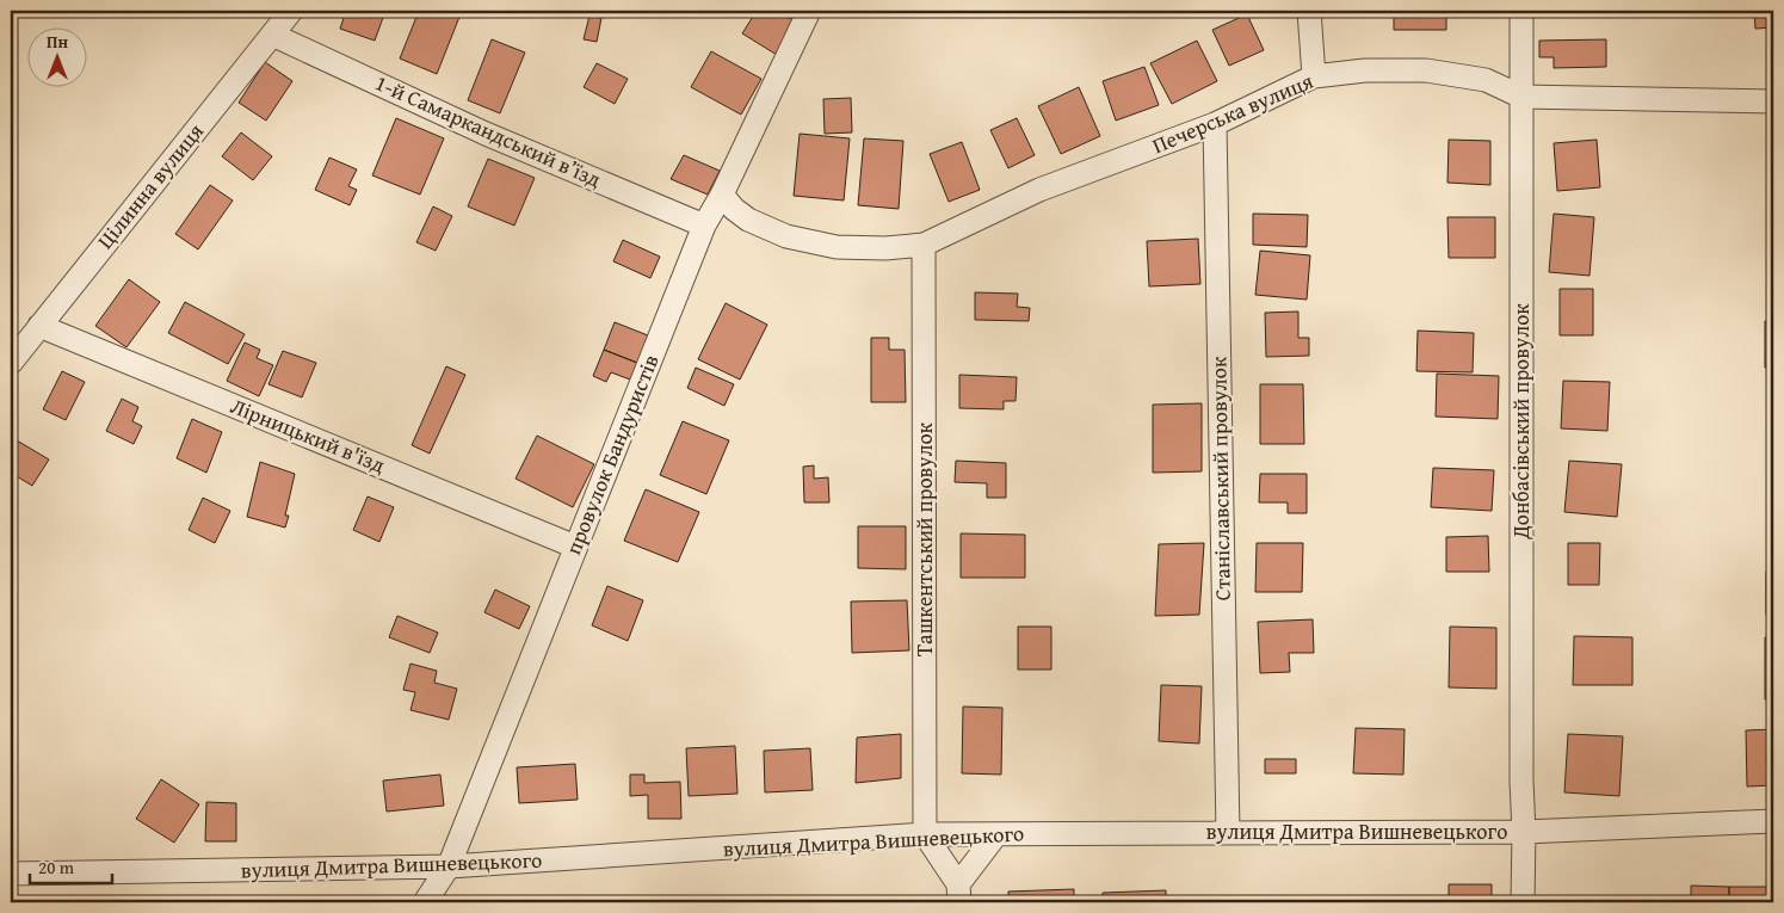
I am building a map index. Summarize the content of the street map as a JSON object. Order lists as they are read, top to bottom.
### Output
{
  "streets": {
    "street": [
      "Печерська вулиця",
      "1-й Самаркандський в’їзд",
      "Цілинна вулиця",
      "Донбасівський провулок",
      "Лірницький в'їзд",
      "провулок Бандуристів",
      "Станіславський провулок",
      "Ташкентський провулок",
      "вулиця Дмитра Вишневецького"
    ]
  },
  "crossings": [
    ["Печерська вулиця", "Донбасівський провулок"],
    ["Печерська вулиця", "провулок Бандуристів"],
    ["Печерська вулиця", "Станіславський провулок"],
    ["Печерська вулиця", "Ташкентський провулок"],
    ["1-й Самаркандський в’їзд", "Цілинна вулиця"],
    ["1-й Самаркандський в’їзд", "провулок Бандуристів"],
    ["Цілинна вулиця", "Лірницький в'їзд"],
    ["Донбасівський провулок", "вулиця Дмитра Вишневецького"],
    ["Лірницький в'їзд", "провулок Бандуристів"],
    ["провулок Бандуристів", "вулиця Дмитра Вишневецького"],
    ["Станіславський провулок", "вулиця Дмитра Вишневецького"],
    ["Ташкентський провулок", "вулиця Дмитра Вишневецького"]
  ],
  "scale_bar": "20 m",
  "north": "top"
}
